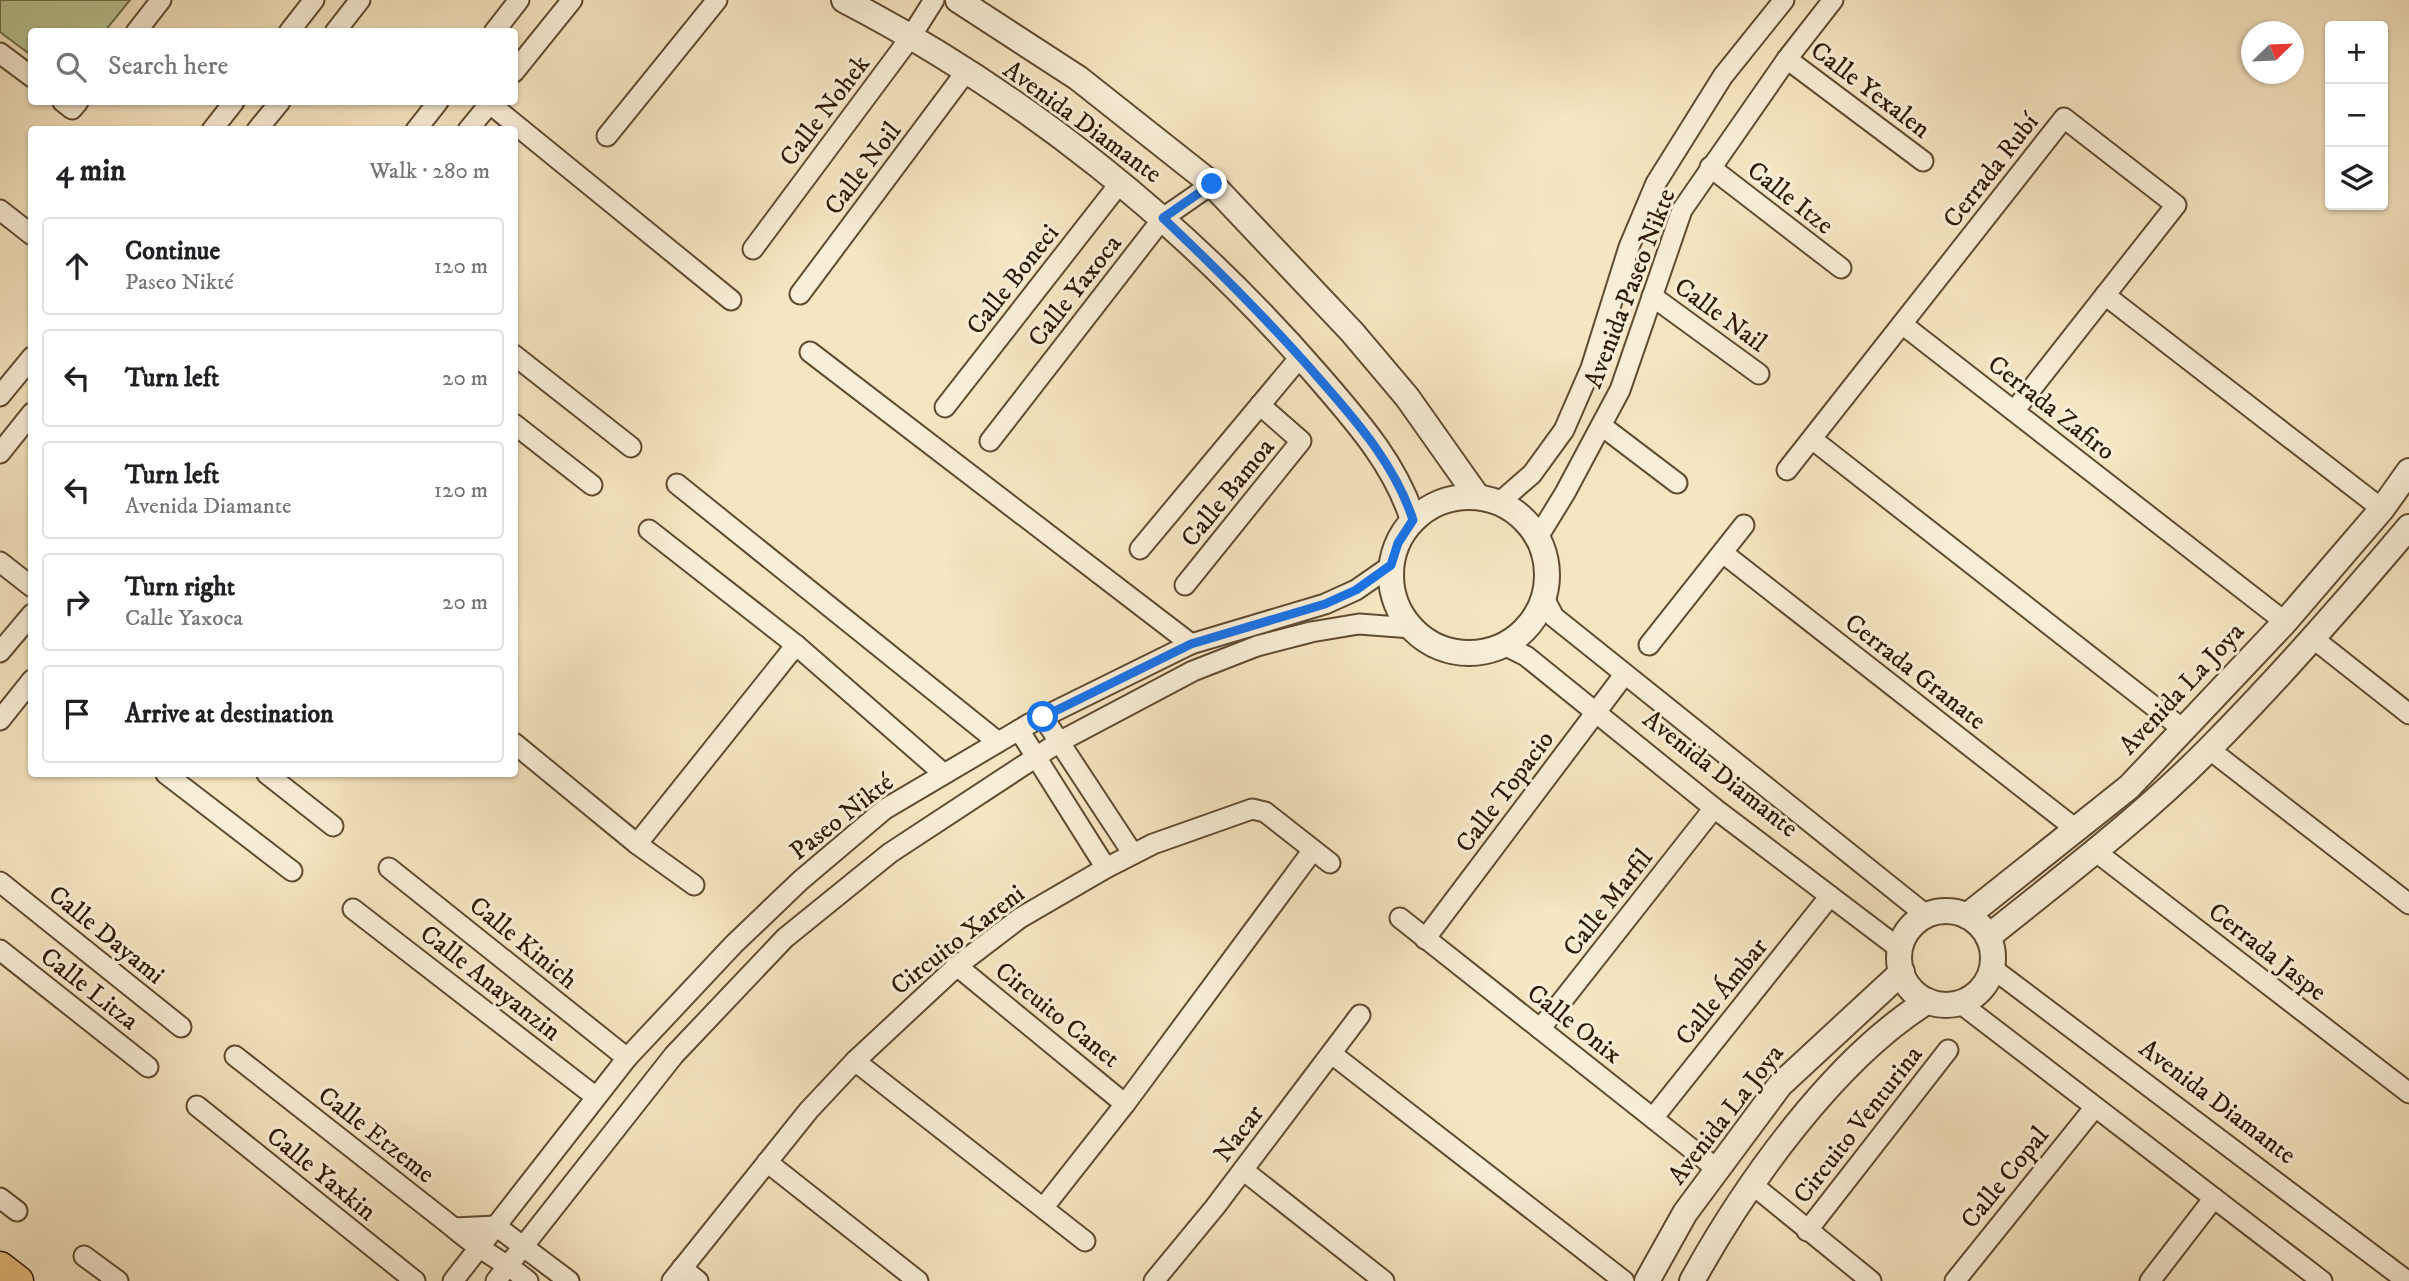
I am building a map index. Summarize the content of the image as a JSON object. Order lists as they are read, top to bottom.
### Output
{
  "streets": {
    "street": [
      "Calle Yexalen",
      "Calle Nohek",
      "Avenida Diamante",
      "Calle Noil",
      "Cerrada Rubí",
      "Calle Itze",
      "Calle Boneci",
      "Avenida Paseo Nikte",
      "Calle Yaxoca",
      "Calle Nail",
      "Cerrada Zafiro",
      "Calle Bamoa",
      "Cerrada Granate",
      "Avenida La Joya",
      "Calle Topacio",
      "Paseo Nikté",
      "Calle Marfil",
      "Calle Dayami",
      "Circuito Xareni",
      "Calle Kinich",
      "Cerrada Jaspe",
      "Calle Anayanzin",
      "Calle Litza",
      "Calle Ámbar",
      "Circuito Canet",
      "Calle Onix",
      "Circuito Venturina",
      "Nacar",
      "Calle Etzeme",
      "Calle Yaxkin",
      "Calle Copal"
    ]
  },
  "crossings": [
    ["Calle Yexalen", "Avenida Paseo Nikte"],
    ["Calle Nohek", "Avenida Diamante"],
    ["Avenida Diamante", "Calle Noil"],
    ["Avenida Diamante", "Calle Boneci"],
    ["Avenida Diamante", "Avenida Paseo Nikte"],
    ["Avenida Diamante", "Calle Yaxoca"],
    ["Avenida Diamante", "Calle Bamoa"],
    ["Avenida Diamante", "Avenida La Joya"],
    ["Avenida Diamante", "Calle Topacio"],
    ["Avenida Diamante", "Paseo Nikté"],
    ["Avenida Diamante", "Calle Marfil"],
    ["Avenida Diamante", "Calle Ámbar"],
    ["Cerrada Rubí", "Cerrada Zafiro"],
    ["Calle Itze", "Avenida Paseo Nikte"],
    ["Avenida Paseo Nikte", "Calle Nail"],
    ["Avenida Paseo Nikte", "Paseo Nikté"],
    ["Cerrada Zafiro", "Avenida La Joya"],
    ["Cerrada Granate", "Avenida La Joya"],
    ["Avenida La Joya", "Calle Onix"],
    ["Calle Topacio", "Calle Onix"],
    ["Paseo Nikté", "Calle Kinich"],
    ["Paseo Nikté", "Calle Anayanzin"],
    ["Paseo Nikté", "Calle Etzeme"],
    ["Calle Marfil", "Calle Onix"],
    ["Circuito Xareni", "Circuito Canet"],
    ["Calle Ámbar", "Calle Onix"]
  ],
  "north": "top right",
  "page": {
    "map_buttons": ["+", "−"],
    "search": "Search here",
    "heading": ["4 min", "Walk · 280 m"],
    "list": [
      ["Continue", "Paseo Nikté", "120 m"],
      ["Turn left", "20 m"],
      ["Turn left", "Avenida Diamante", "120 m"],
      ["Turn right", "Calle Yaxoca", "20 m"],
      "Arrive at destination"
    ]
  }
}
